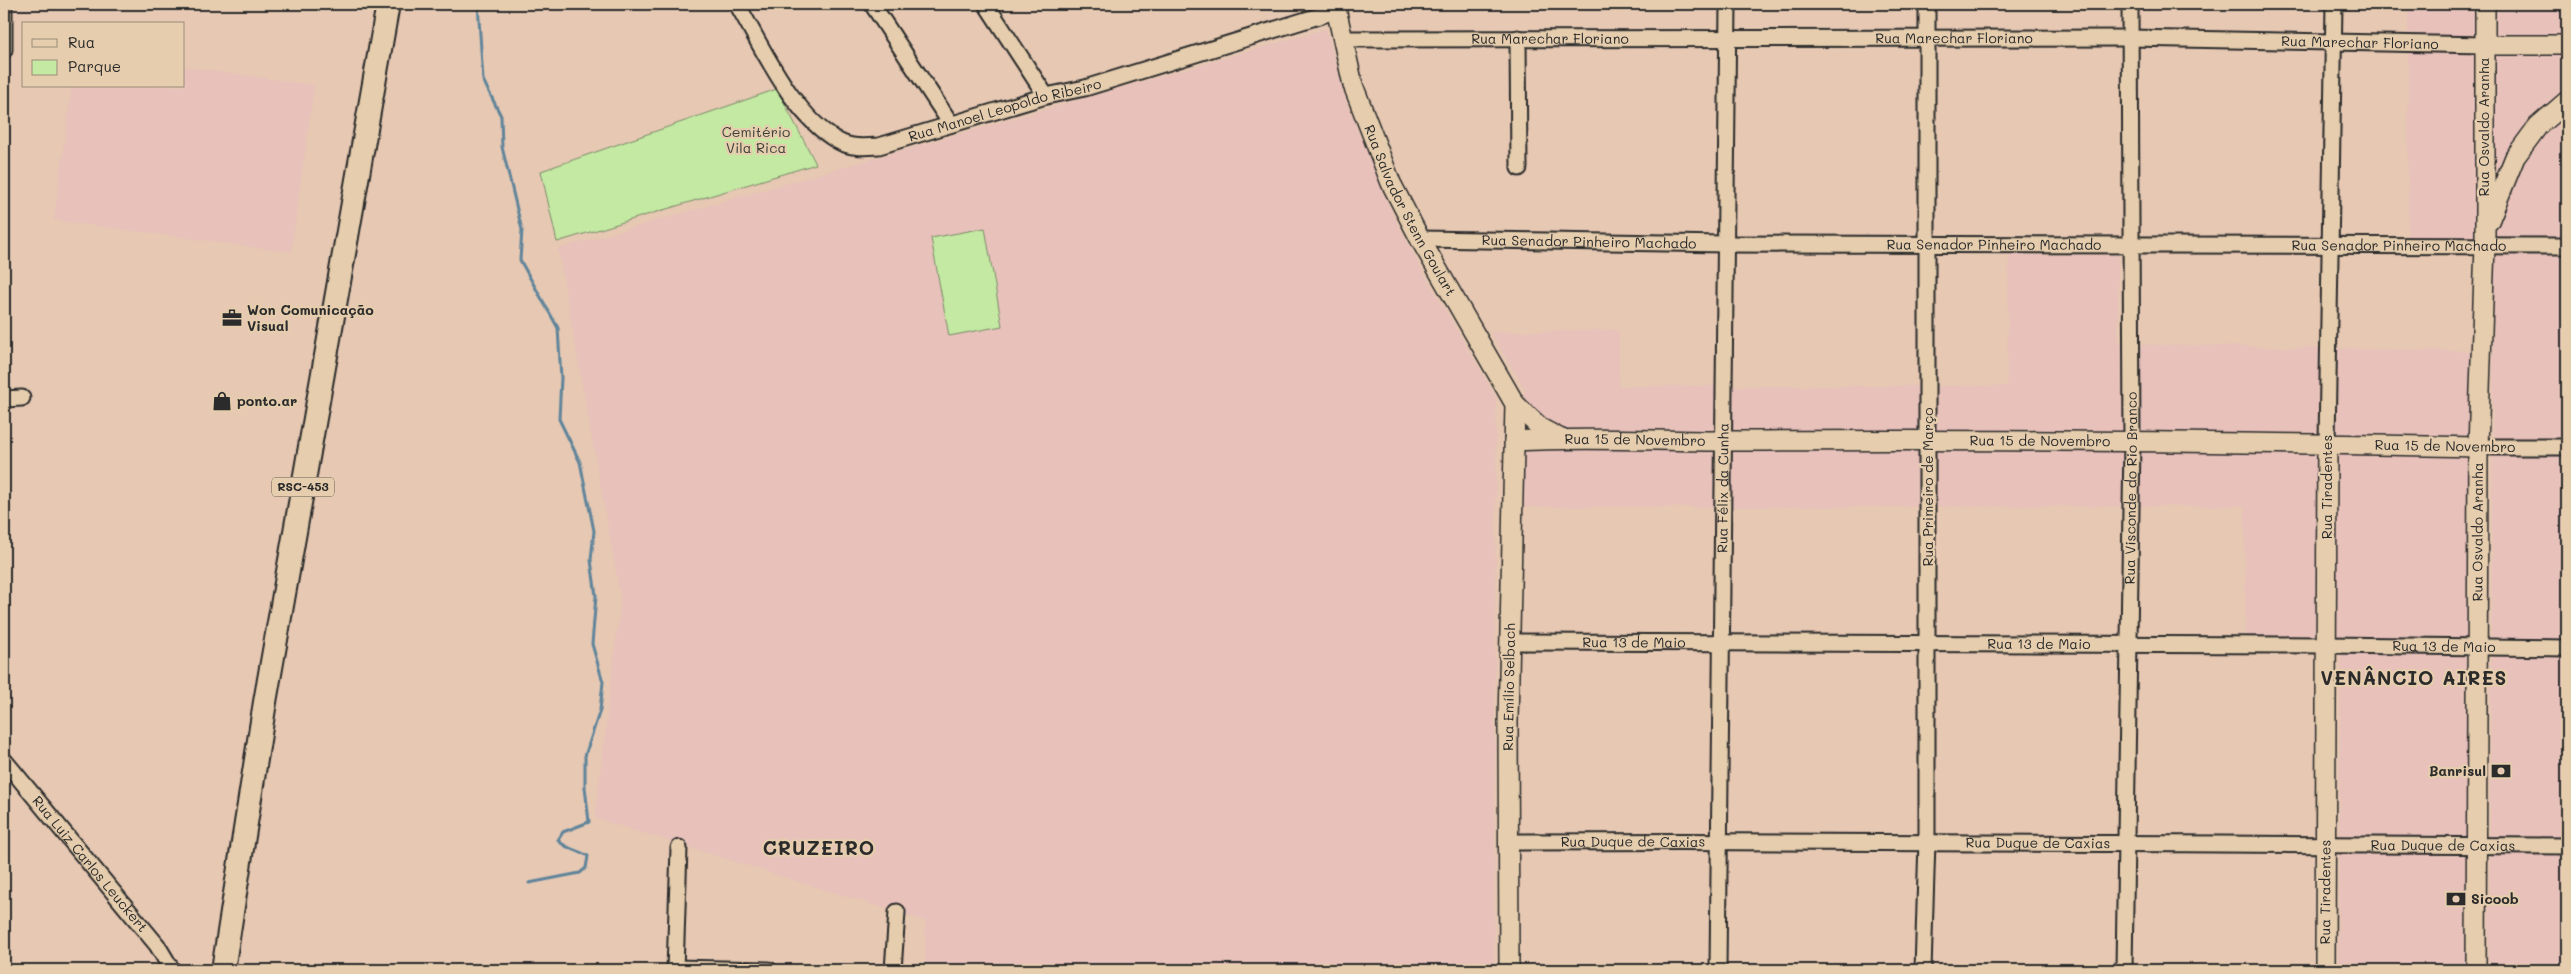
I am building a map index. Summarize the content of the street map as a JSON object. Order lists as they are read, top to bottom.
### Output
{
  "streets": {
    "highway": ["RSC-453"],
    "main road": [
      "Rua Marechar Floriano",
      "Rua Osvaldo Aranha",
      "Rua Salvador Stenn Goulart",
      "Rua 15 de Novembro",
      "Rua Tiradentes",
      "Rua Emílio Selbach"
    ],
    "street": [
      "Rua Manoel Leopoldo Ribeiro",
      "Rua Senador Pinheiro Machado",
      "Rua Félix da Cunha",
      "Rua Primeiro de Março",
      "Rua Visconde do Rio Branco",
      "Rua 13 de Maio",
      "Rua Duque de Caxias",
      "Rua Luiz Carlos Leuckert"
    ]
  },
  "crossings": [
    ["Rua Marechar Floriano", "Rua Osvaldo Aranha"],
    ["Rua Marechar Floriano", "Rua Salvador Stenn Goulart"],
    ["Rua Marechar Floriano", "Rua Félix da Cunha"],
    ["Rua Marechar Floriano", "Rua Primeiro de Março"],
    ["Rua Marechar Floriano", "Rua Visconde do Rio Branco"],
    ["Rua Marechar Floriano", "Rua Tiradentes"],
    ["Rua Manoel Leopoldo Ribeiro", "Rua Salvador Stenn Goulart"],
    ["Rua Osvaldo Aranha", "Rua Senador Pinheiro Machado"],
    ["Rua Osvaldo Aranha", "Rua 15 de Novembro"],
    ["Rua Osvaldo Aranha", "Rua 13 de Maio"],
    ["Rua Osvaldo Aranha", "Rua Duque de Caxias"],
    ["Rua Salvador Stenn Goulart", "Rua Senador Pinheiro Machado"],
    ["Rua Salvador Stenn Goulart", "Rua Emílio Selbach"],
    ["Rua Senador Pinheiro Machado", "Rua Félix da Cunha"],
    ["Rua Senador Pinheiro Machado", "Rua Primeiro de Março"],
    ["Rua Senador Pinheiro Machado", "Rua Visconde do Rio Branco"],
    ["Rua Senador Pinheiro Machado", "Rua Tiradentes"],
    ["Rua 15 de Novembro", "Rua Félix da Cunha"],
    ["Rua 15 de Novembro", "Rua Primeiro de Março"],
    ["Rua 15 de Novembro", "Rua Visconde do Rio Branco"],
    ["Rua 15 de Novembro", "Rua Tiradentes"],
    ["Rua 15 de Novembro", "Rua Emílio Selbach"],
    ["Rua Félix da Cunha", "Rua 13 de Maio"],
    ["Rua Félix da Cunha", "Rua Duque de Caxias"],
    ["Rua Primeiro de Março", "Rua 13 de Maio"],
    ["Rua Primeiro de Março", "Rua Duque de Caxias"],
    ["Rua Visconde do Rio Branco", "Rua 13 de Maio"],
    ["Rua Visconde do Rio Branco", "Rua Duque de Caxias"],
    ["Rua Tiradentes", "Rua 13 de Maio"],
    ["Rua Tiradentes", "Rua Duque de Caxias"],
    ["Rua 13 de Maio", "Rua Emílio Selbach"],
    ["Rua Emílio Selbach", "Rua Duque de Caxias"]
  ],
  "districts": ["VENÂNCIO AIRES", "CRUZEIRO"],
  "parks": ["Cemitério Vila Rica"],
  "places": {
    "office": ["Won Comunicação Visual"],
    "shop": ["ponto.ar"],
    "bank": ["Banrisul", "Sicoob"]
  },
  "legend": ["Rua", "Parque"]
}
